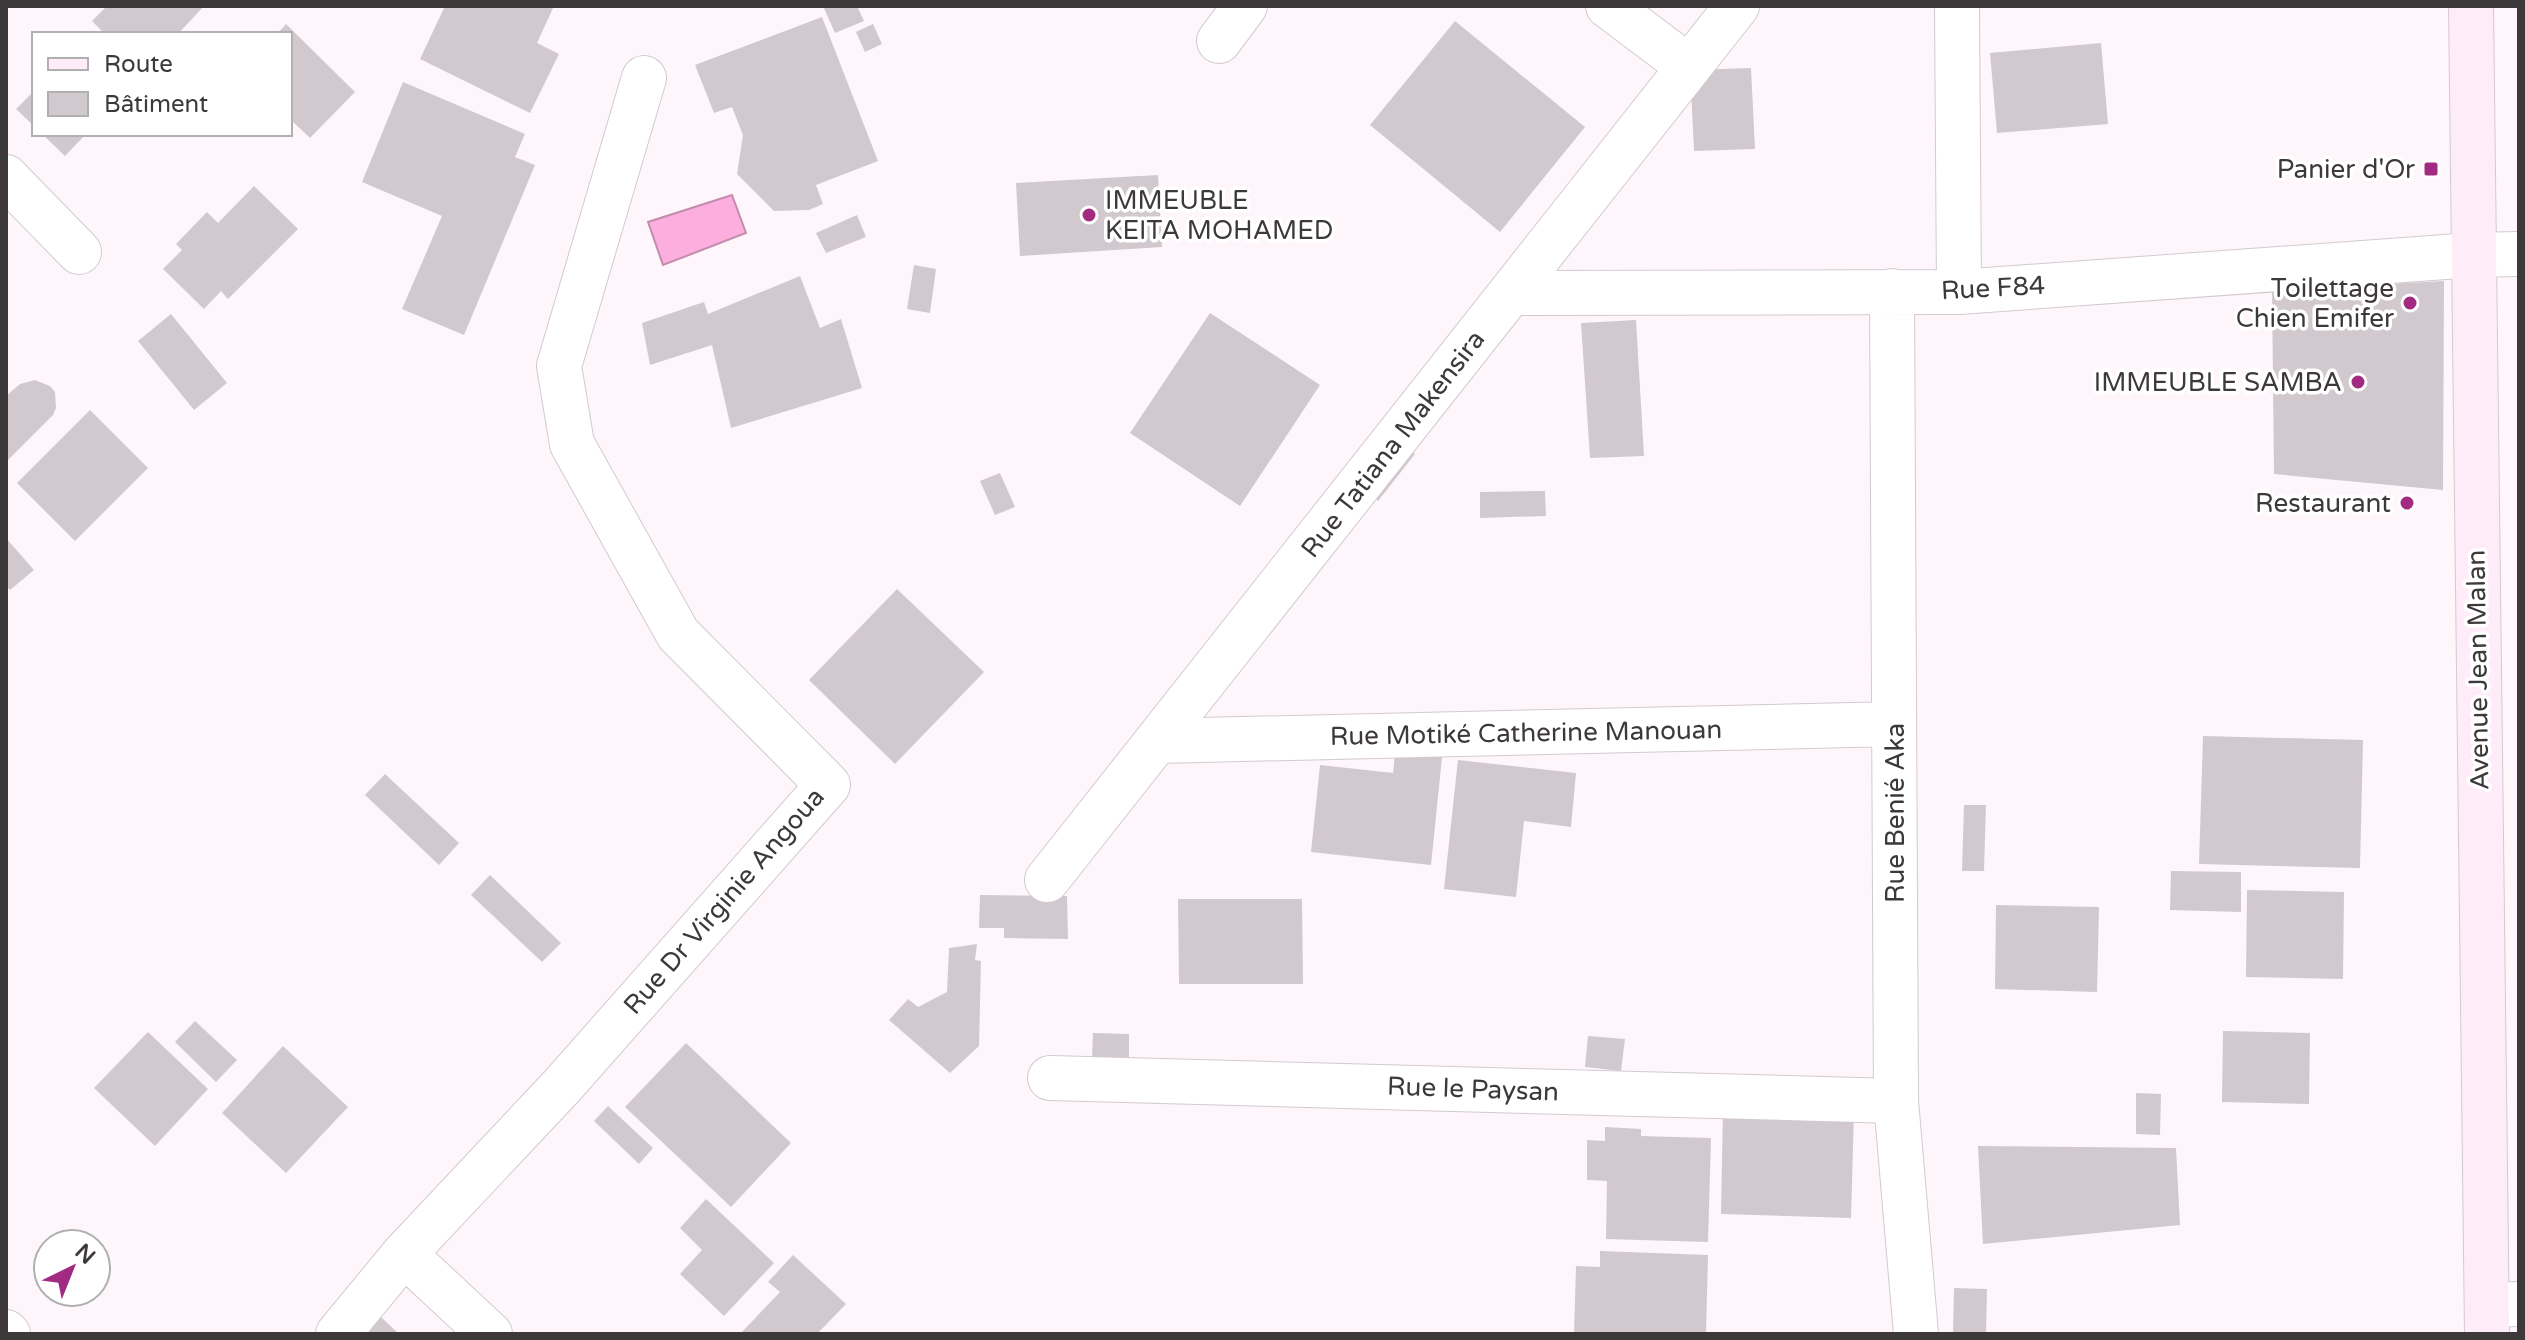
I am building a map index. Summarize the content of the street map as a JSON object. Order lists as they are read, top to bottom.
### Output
{
  "streets": {
    "main road": ["Avenue Jean Malan"],
    "street": [
      "Rue F84",
      "Rue Tatiana Makensira",
      "Rue Motiké Catherine Manouan",
      "Rue Benié Aka",
      "Rue Dr Virginie Angoua",
      "Rue le Paysan"
    ]
  },
  "crossings": [
    ["Rue F84", "Rue Tatiana Makensira"],
    ["Rue F84", "Avenue Jean Malan"],
    ["Rue F84", "Rue Benié Aka"],
    ["Rue Tatiana Makensira", "Rue Motiké Catherine Manouan"],
    ["Rue Motiké Catherine Manouan", "Rue Benié Aka"],
    ["Rue Benié Aka", "Rue le Paysan"]
  ],
  "places": {
    "transit": ["Panier d'Or"],
    "other": [
      "IMMEUBLE KEITA MOHAMED",
      "Toilettage Chien Emifer",
      "IMMEUBLE SAMBA",
      "Restaurant"
    ]
  },
  "legend": ["Route", "Bâtiment"],
  "north": "top right"
}
